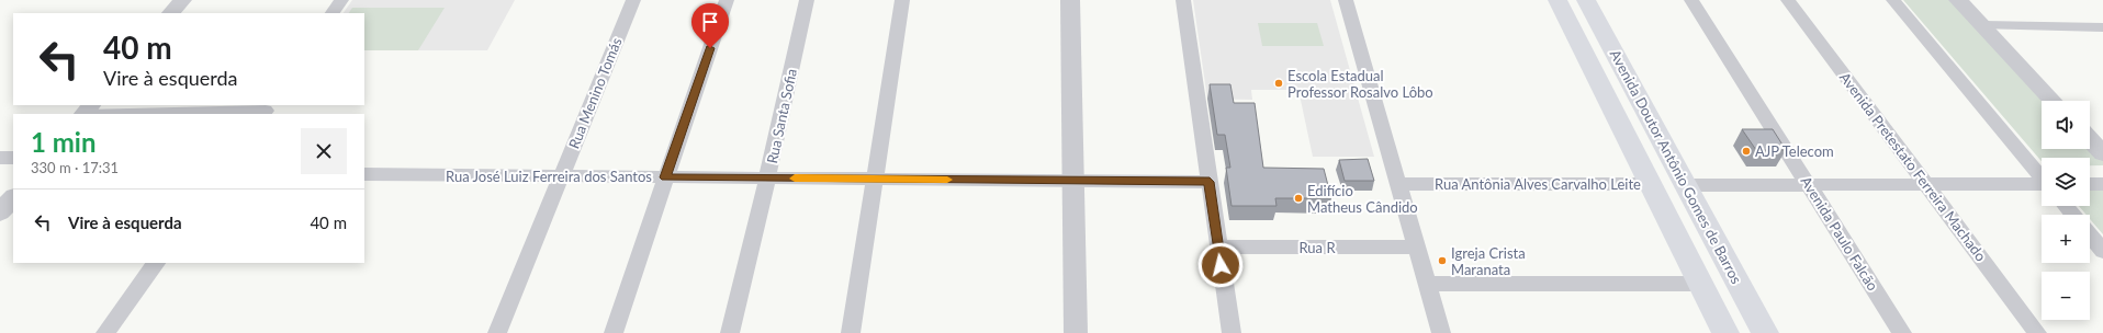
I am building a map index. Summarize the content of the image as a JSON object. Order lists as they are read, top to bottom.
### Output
{
  "streets": {
    "main road": ["Avenida Doutor Antônio Gomes de Barros"],
    "street": [
      "Rua Menino Tomás",
      "Rua Santa Sofia",
      "Avenida Pretestato Ferreira Machado",
      "Rua José Luiz Ferreira dos Santos",
      "Rua Antônia Alves Carvalho Leite",
      "Avenida Paulo Falcão",
      "Rua R"
    ]
  },
  "crossings": [
    ["Rua Menino Tomás", "Rua José Luiz Ferreira dos Santos"],
    ["Rua Santa Sofia", "Rua José Luiz Ferreira dos Santos"],
    ["Avenida Doutor Antônio Gomes de Barros", "Rua Antônia Alves Carvalho Leite"]
  ],
  "places": [
    "Escola Estadual Professor Rosalvo Lôbo",
    "AJP Telecom",
    "Edifício Matheus Cândido",
    "Igreja Crista Maranata"
  ],
  "page": {
    "turn": ["40 m", "Vire à esquerda"],
    "map_buttons": ["+", "−"],
    "heading": ["1 min", "330 m · 17:31"],
    "list": [
      {
        "name": "Vire à esquerda",
        "value": "40 m"
      }
    ]
  }
}
